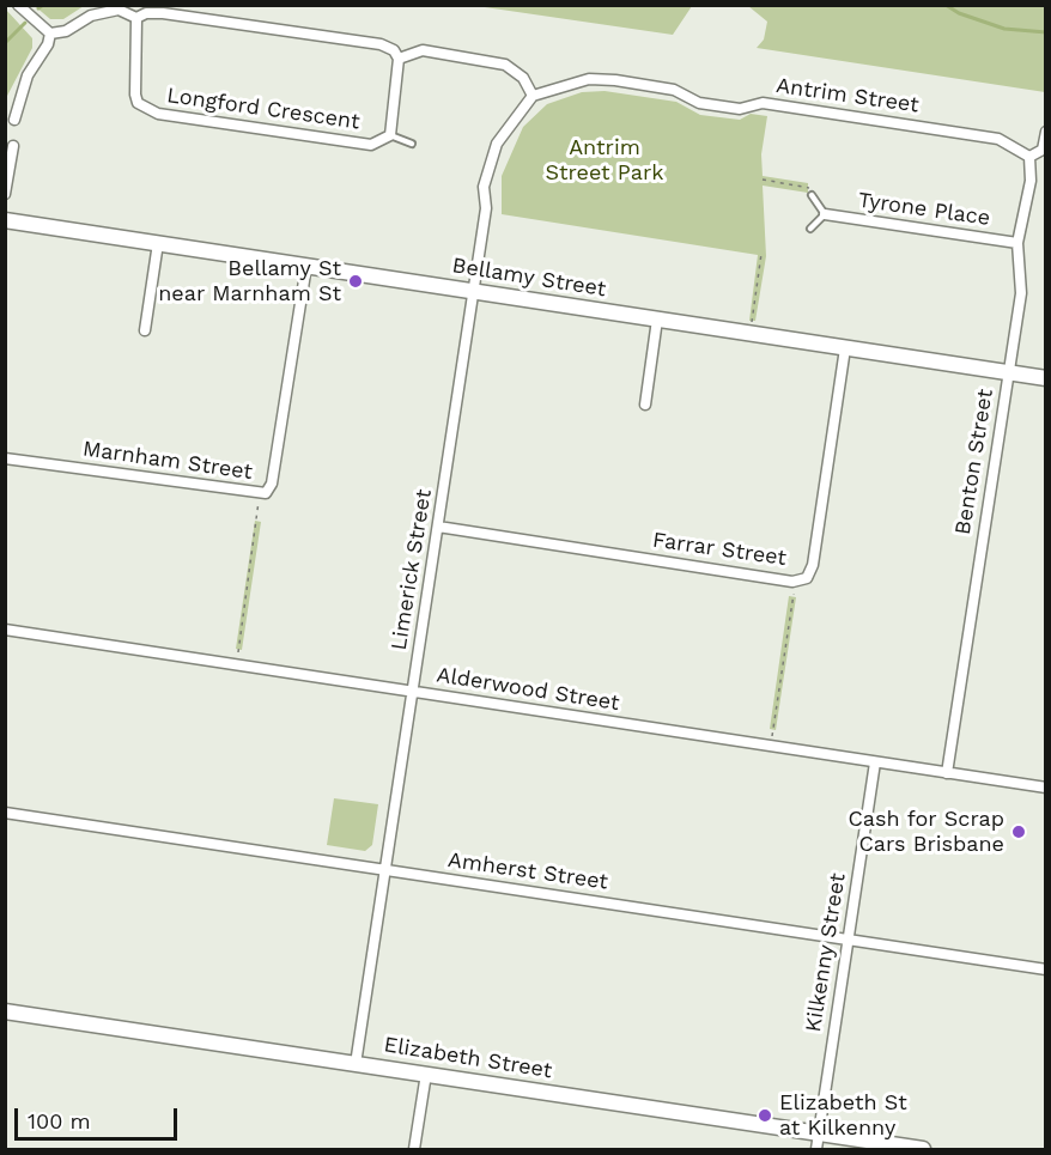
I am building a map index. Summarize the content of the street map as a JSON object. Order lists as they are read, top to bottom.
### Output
{
  "streets": {
    "street": [
      "Antrim Street",
      "Longford Crescent",
      "Tyrone Place",
      "Bellamy Street",
      "Marnham Street",
      "Benton Street",
      "Farrar Street",
      "Limerick Street",
      "Alderwood Street",
      "Amherst Street",
      "Kilkenny Street",
      "Elizabeth Street"
    ]
  },
  "crossings": [
    ["Antrim Street", "Benton Street"],
    ["Antrim Street", "Limerick Street"],
    ["Tyrone Place", "Benton Street"],
    ["Bellamy Street", "Marnham Street"],
    ["Bellamy Street", "Benton Street"],
    ["Bellamy Street", "Farrar Street"],
    ["Bellamy Street", "Limerick Street"],
    ["Benton Street", "Alderwood Street"],
    ["Farrar Street", "Limerick Street"],
    ["Limerick Street", "Alderwood Street"],
    ["Limerick Street", "Amherst Street"],
    ["Limerick Street", "Elizabeth Street"],
    ["Alderwood Street", "Kilkenny Street"],
    ["Amherst Street", "Kilkenny Street"],
    ["Kilkenny Street", "Elizabeth Street"]
  ],
  "parks": ["Antrim Street Park"],
  "places": ["Bellamy St near Marnham St", "Cash for Scrap Cars Brisbane", "Elizabeth St at Kilkenny"],
  "scale_bar": "100 m"
}
